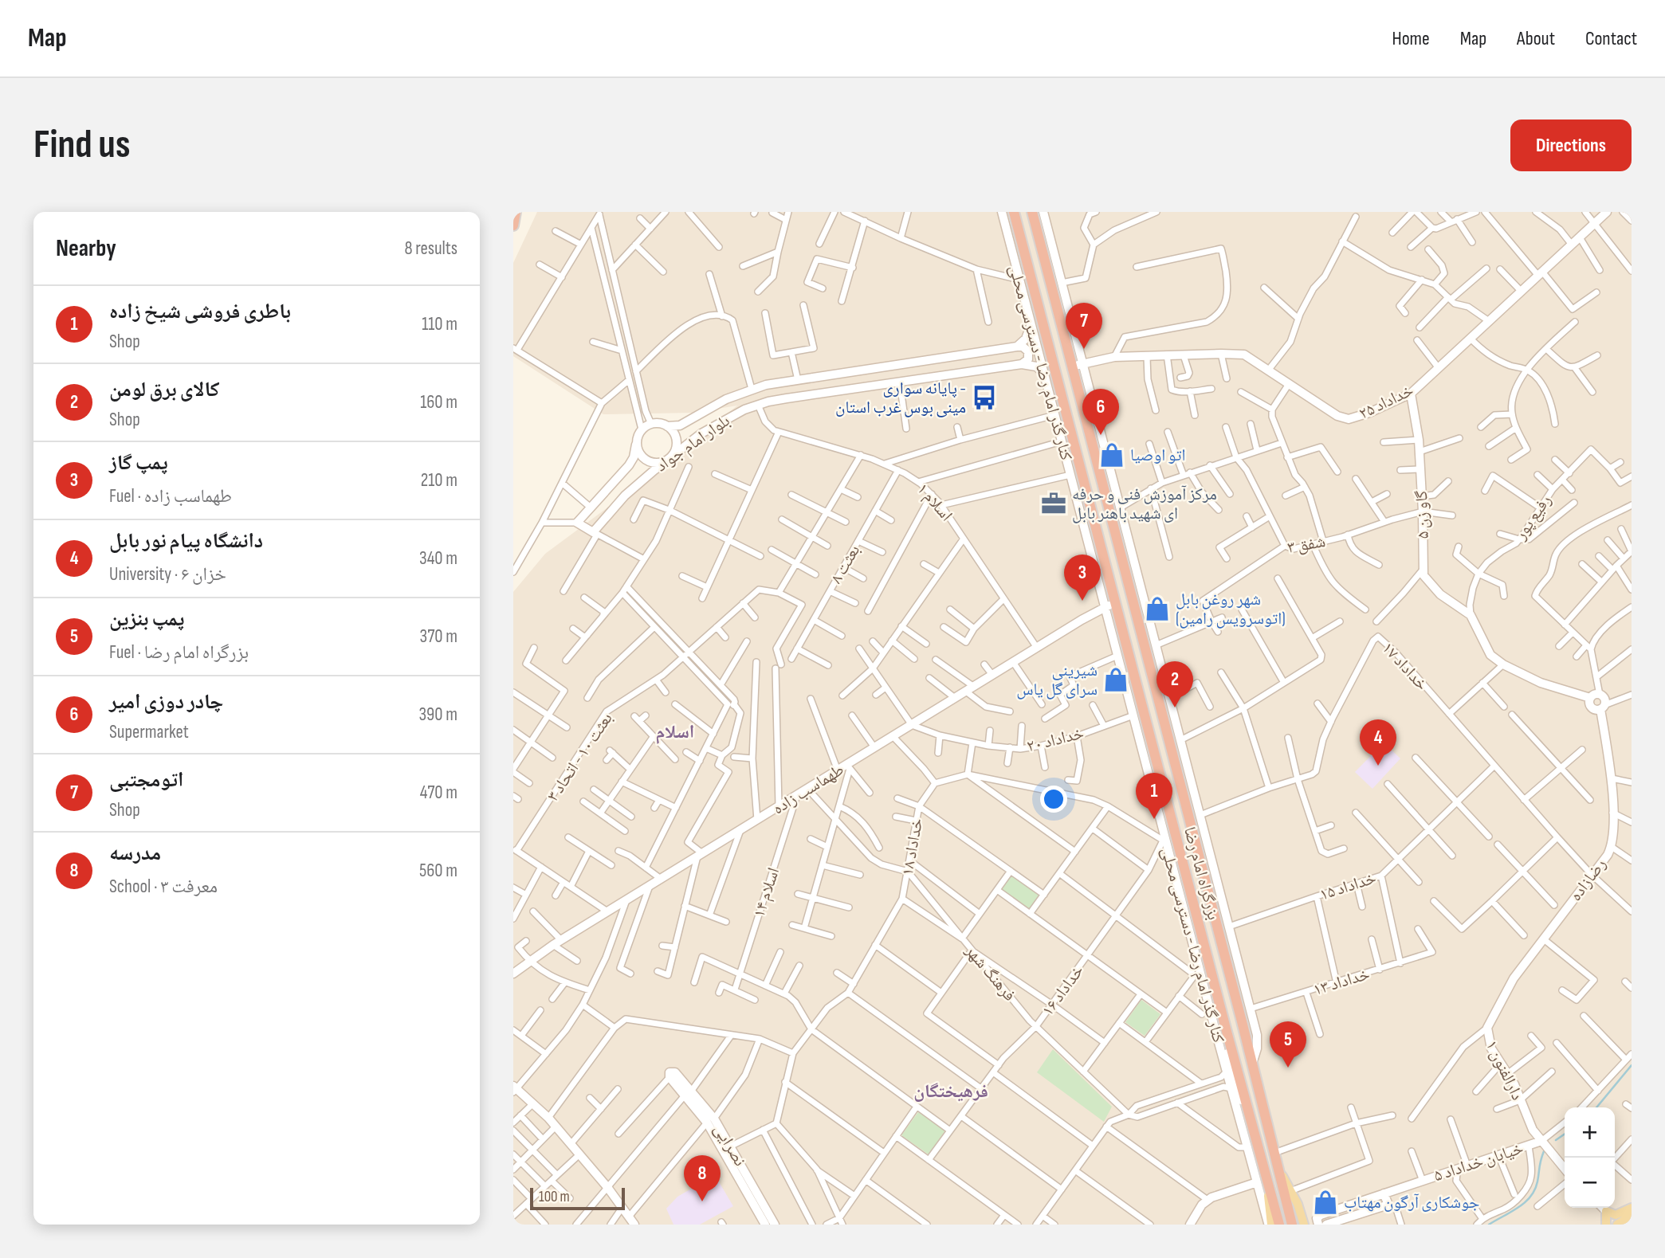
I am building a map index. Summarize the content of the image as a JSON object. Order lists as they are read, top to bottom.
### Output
{
  "streets": {
    "highway": ["بزرگراه امام رضا"],
    "main road": [
      "کنار گذر امام رضا - دسترسی محلی",
      "خداداد ۲۵",
      "بلوار امام جواد",
      "گاو زن ۵",
      "طهماسب زاده",
      "رضازاده",
      "دارالفنون ۱",
      "نصرایی",
      "خیابان خداداد ۵"
    ],
    "street": [
      "اسلام ۱",
      "رفیع پور",
      "شفق ۳",
      "بعثت ۸",
      "خداداد ۱۷",
      "خداداد ۲۰",
      "بعثت ۱۰ - اتحاد ۳",
      "خداداد ۱۸",
      "خداداد ۱۵",
      "اسلام ۱۴",
      "فرهنگ شهر",
      "خداداد ۱۳",
      "خداداد ۱۶"
    ]
  },
  "crossings": [
    ["کنار گذر امام رضا - دسترسی محلی", "خداداد ۲۰"],
    ["کنار گذر امام رضا - دسترسی محلی", "طهماسب زاده"],
    ["کنار گذر امام رضا - دسترسی محلی", "بزرگراه امام رضا"],
    ["کنار گذر امام رضا - دسترسی محلی", "خداداد ۱۶"],
    ["خداداد ۲۵", "گاو زن ۵"],
    ["خداداد ۲۵", "بزرگراه امام رضا"],
    ["اسلام ۱", "بعثت ۸"],
    ["اسلام ۱", "طهماسب زاده"],
    ["گاو زن ۵", "شفق ۳"],
    ["خداداد ۱۷", "رضازاده"],
    ["خداداد ۱۷", "خداداد ۱۵"],
    ["خداداد ۲۰", "طهماسب زاده"],
    ["طهماسب زاده", "بزرگراه امام رضا"],
    ["طهماسب زاده", "اسلام ۱۴"],
    ["خداداد ۱۸", "فرهنگ شهر"],
    ["رضازاده", "دارالفنون ۱"],
    ["فرهنگ شهر", "خداداد ۱۶"],
    ["دارالفنون ۱", "خیابان خداداد ۵"]
  ],
  "districts": ["اسلام", "فرهیختگان"],
  "places": {
    "bus stop": ["پایانه سواری - مینی بوس غرب استان"],
    "shop": [
      "اتو اوصیا",
      "شهر روغن بابل (اتوسرویس رامین)",
      "شیرینی سرای گل یاس",
      "جوشکاری آرگون مهتاب"
    ],
    "office": ["مرکز آموزش فنی و حرفه ای شهید باهنر بابل"]
  },
  "scale_bar": "100 m",
  "page": {
    "header": "Map",
    "nav": [
      "Home",
      "Map",
      "About",
      "Contact"
    ],
    "buttons": "Directions",
    "title": "Find us",
    "heading": ["Nearby", "8 results"],
    "list": [
      {
        "mark": "1",
        "name": "باطری فروشی شیخ زاده",
        "note": "Shop",
        "value": "110 m"
      },
      {
        "mark": "2",
        "name": "کالای برق لومن",
        "note": "Shop",
        "value": "160 m"
      },
      {
        "mark": "3",
        "name": "پمپ گاز",
        "note": "Fuel · طهماسب زاده",
        "value": "210 m"
      },
      {
        "mark": "4",
        "name": "دانشگاه پیام نور بابل",
        "note": "University · خزان ۶",
        "value": "340 m"
      },
      {
        "mark": "5",
        "name": "پمپ بنزین",
        "note": "Fuel · بزرگراه امام رضا",
        "value": "370 m"
      },
      {
        "mark": "6",
        "name": "چادر دوزی امیر",
        "note": "Supermarket",
        "value": "390 m"
      },
      {
        "mark": "7",
        "name": "اتومجتبی",
        "note": "Shop",
        "value": "470 m"
      },
      {
        "mark": "8",
        "name": "مدرسه",
        "note": "School · معرفت ۳",
        "value": "560 m"
      }
    ],
    "pins": [
      "7",
      "6",
      "3",
      "2",
      "4",
      "1",
      "5",
      "8"
    ],
    "map_buttons": ["+", "−"],
    "scale": "100 m"
  }
}
